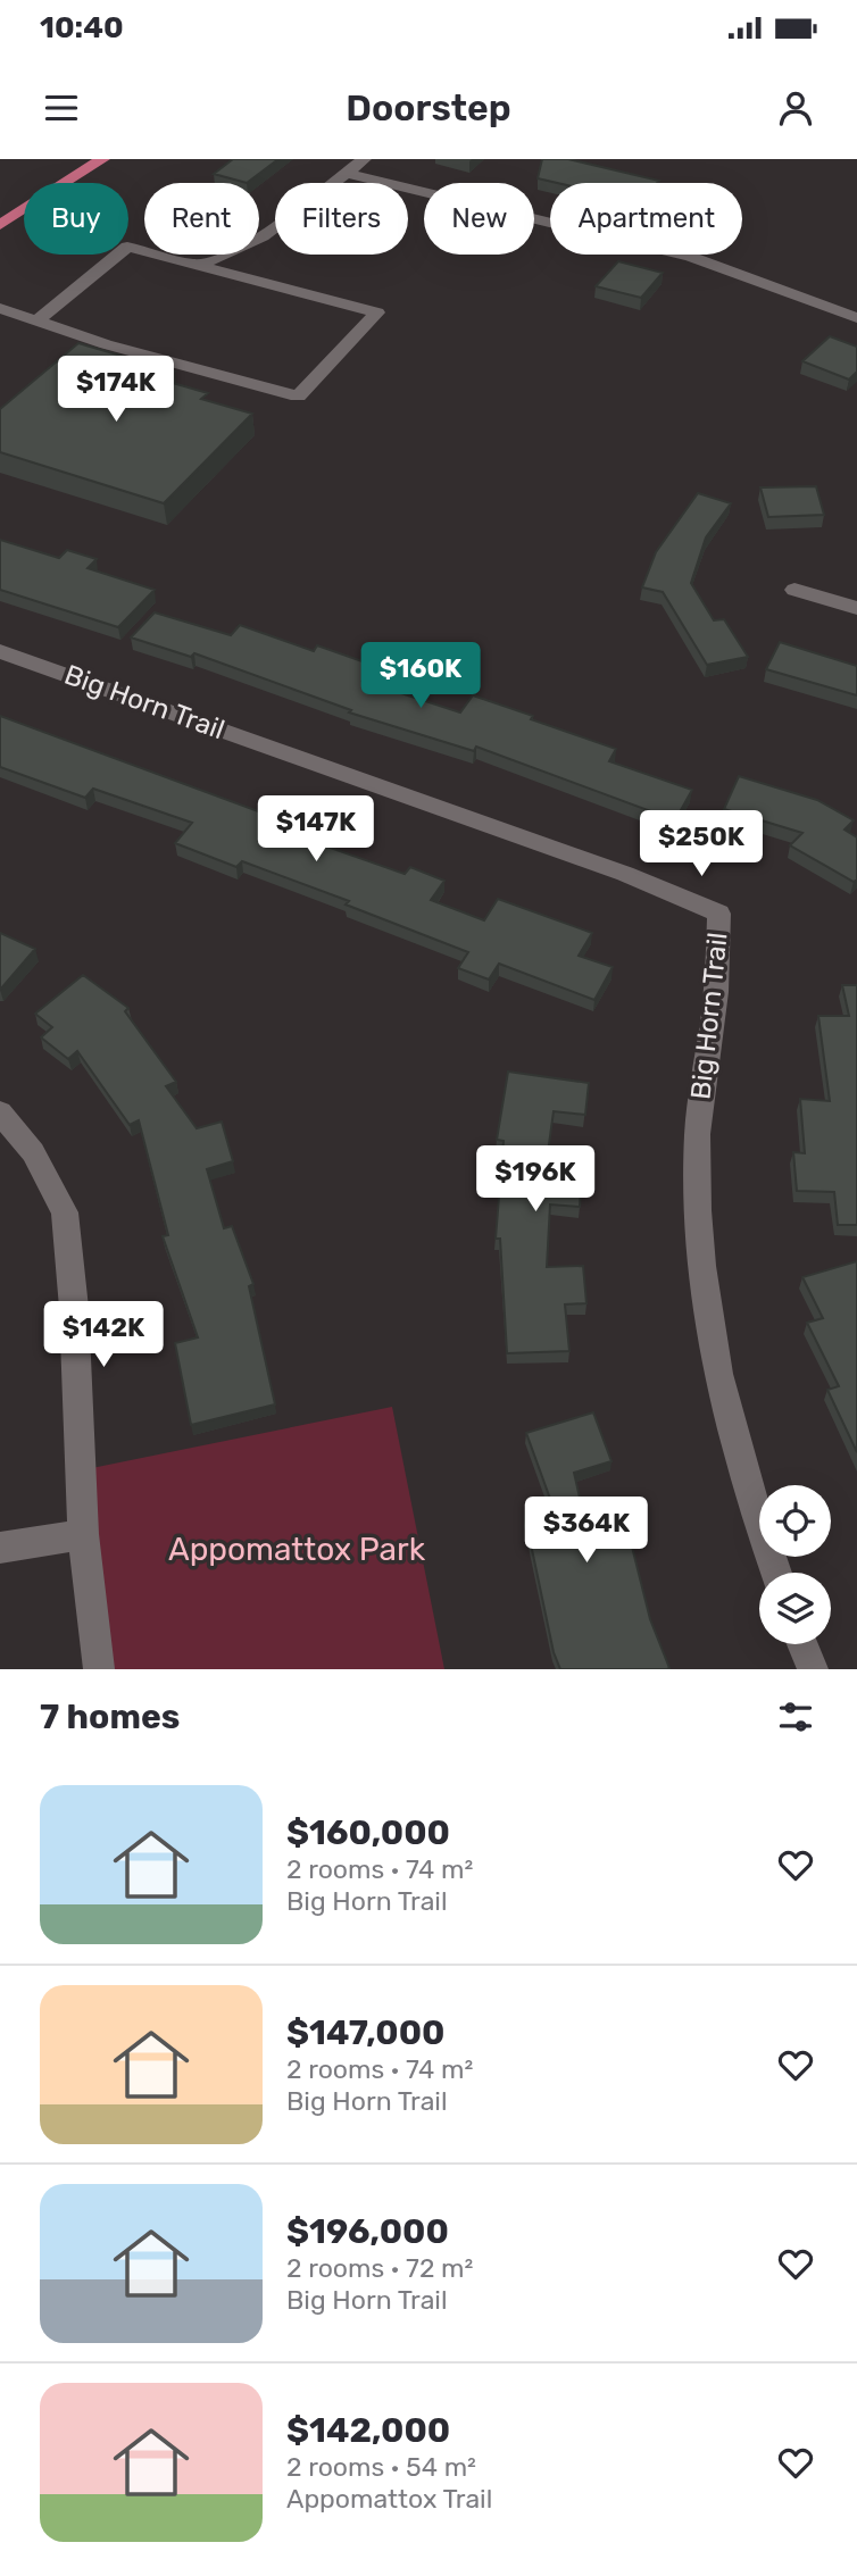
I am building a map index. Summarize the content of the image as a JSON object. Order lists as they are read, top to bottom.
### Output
{
  "streets": {
    "street": ["Big Horn Trail"]
  },
  "parks": ["Appomattox Park"],
  "page": {
    "status": "10:40",
    "header": "Doorstep",
    "chip": [
      "Buy",
      "Rent",
      "Filters",
      "New",
      "Apartment"
    ],
    "price": [
      "$174K",
      "$160K",
      "$147K",
      "$250K",
      "$196K",
      "$142K",
      "$364K"
    ],
    "heading": "7 homes",
    "list": [
      {
        "name": "$160,000",
        "note": "2 rooms · 74 m² · Big Horn Trail"
      },
      {
        "name": "$147,000",
        "note": "2 rooms · 74 m² · Big Horn Trail"
      },
      {
        "name": "$196,000",
        "note": "2 rooms · 72 m² · Big Horn Trail"
      },
      {
        "name": "$142,000",
        "note": "2 rooms · 54 m² · Appomattox Trail"
      }
    ]
  }
}
